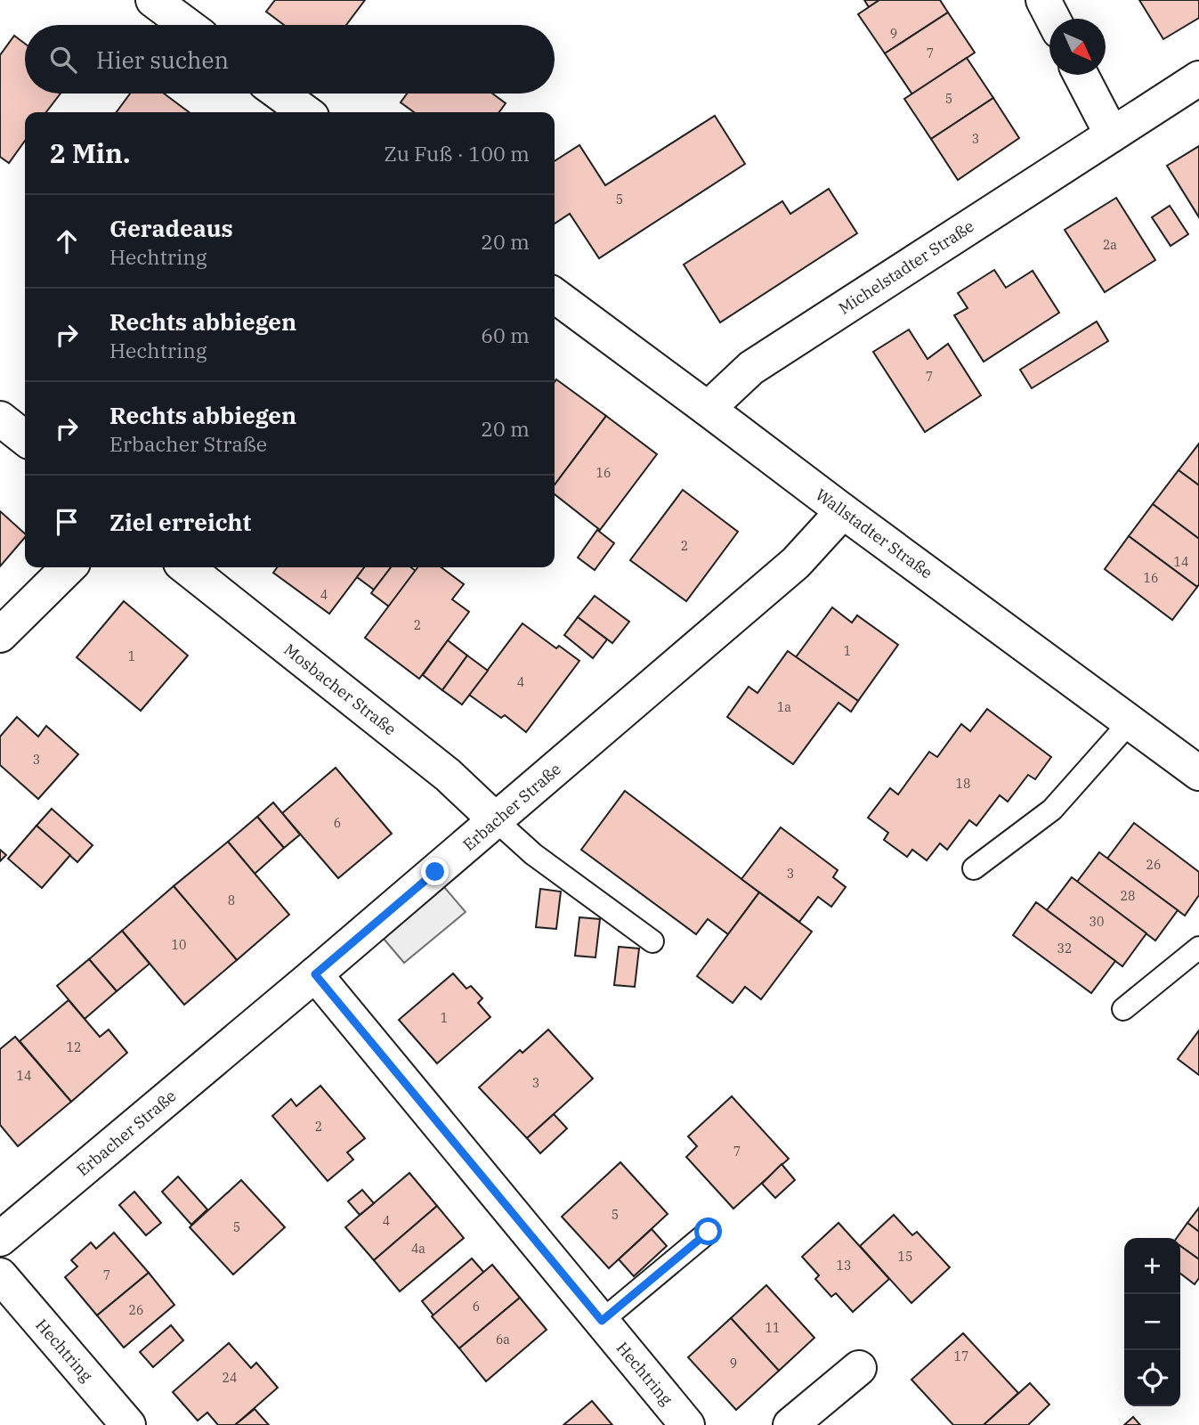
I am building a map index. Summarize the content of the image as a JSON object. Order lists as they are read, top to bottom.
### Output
{
  "streets": {
    "street": [
      "Michelstadter Straße",
      "Wallstadter Straße",
      "Mosbacher Straße",
      "Erbacher Straße",
      "Hechtring"
    ]
  },
  "crossings": [
    ["Michelstadter Straße", "Wallstadter Straße"],
    ["Wallstadter Straße", "Erbacher Straße"],
    ["Mosbacher Straße", "Erbacher Straße"],
    ["Erbacher Straße", "Hechtring"]
  ],
  "house_numbers": [
    "9",
    "7",
    "5",
    "3",
    "5",
    "2a",
    "7",
    "16",
    "2",
    "14",
    "16",
    "4",
    "2",
    "1",
    "1",
    "4",
    "1a",
    "3",
    "18",
    "6",
    "26",
    "3",
    "28",
    "8",
    "30",
    "10",
    "32",
    "1",
    "12",
    "14",
    "3",
    "2",
    "7",
    "5",
    "4",
    "5",
    "4a",
    "15",
    "13",
    "7",
    "6",
    "26",
    "11",
    "6a",
    "17",
    "9",
    "24"
  ],
  "north": "bottom right",
  "page": {
    "search": "Hier suchen",
    "heading": ["2 Min.", "Zu Fuß · 100 m"],
    "list": [
      ["Geradeaus", "Hechtring", "20 m"],
      ["Rechts abbiegen", "Hechtring", "60 m"],
      ["Rechts abbiegen", "Erbacher Straße", "20 m"],
      "Ziel erreicht"
    ],
    "map_buttons": ["+", "−"]
  }
}
